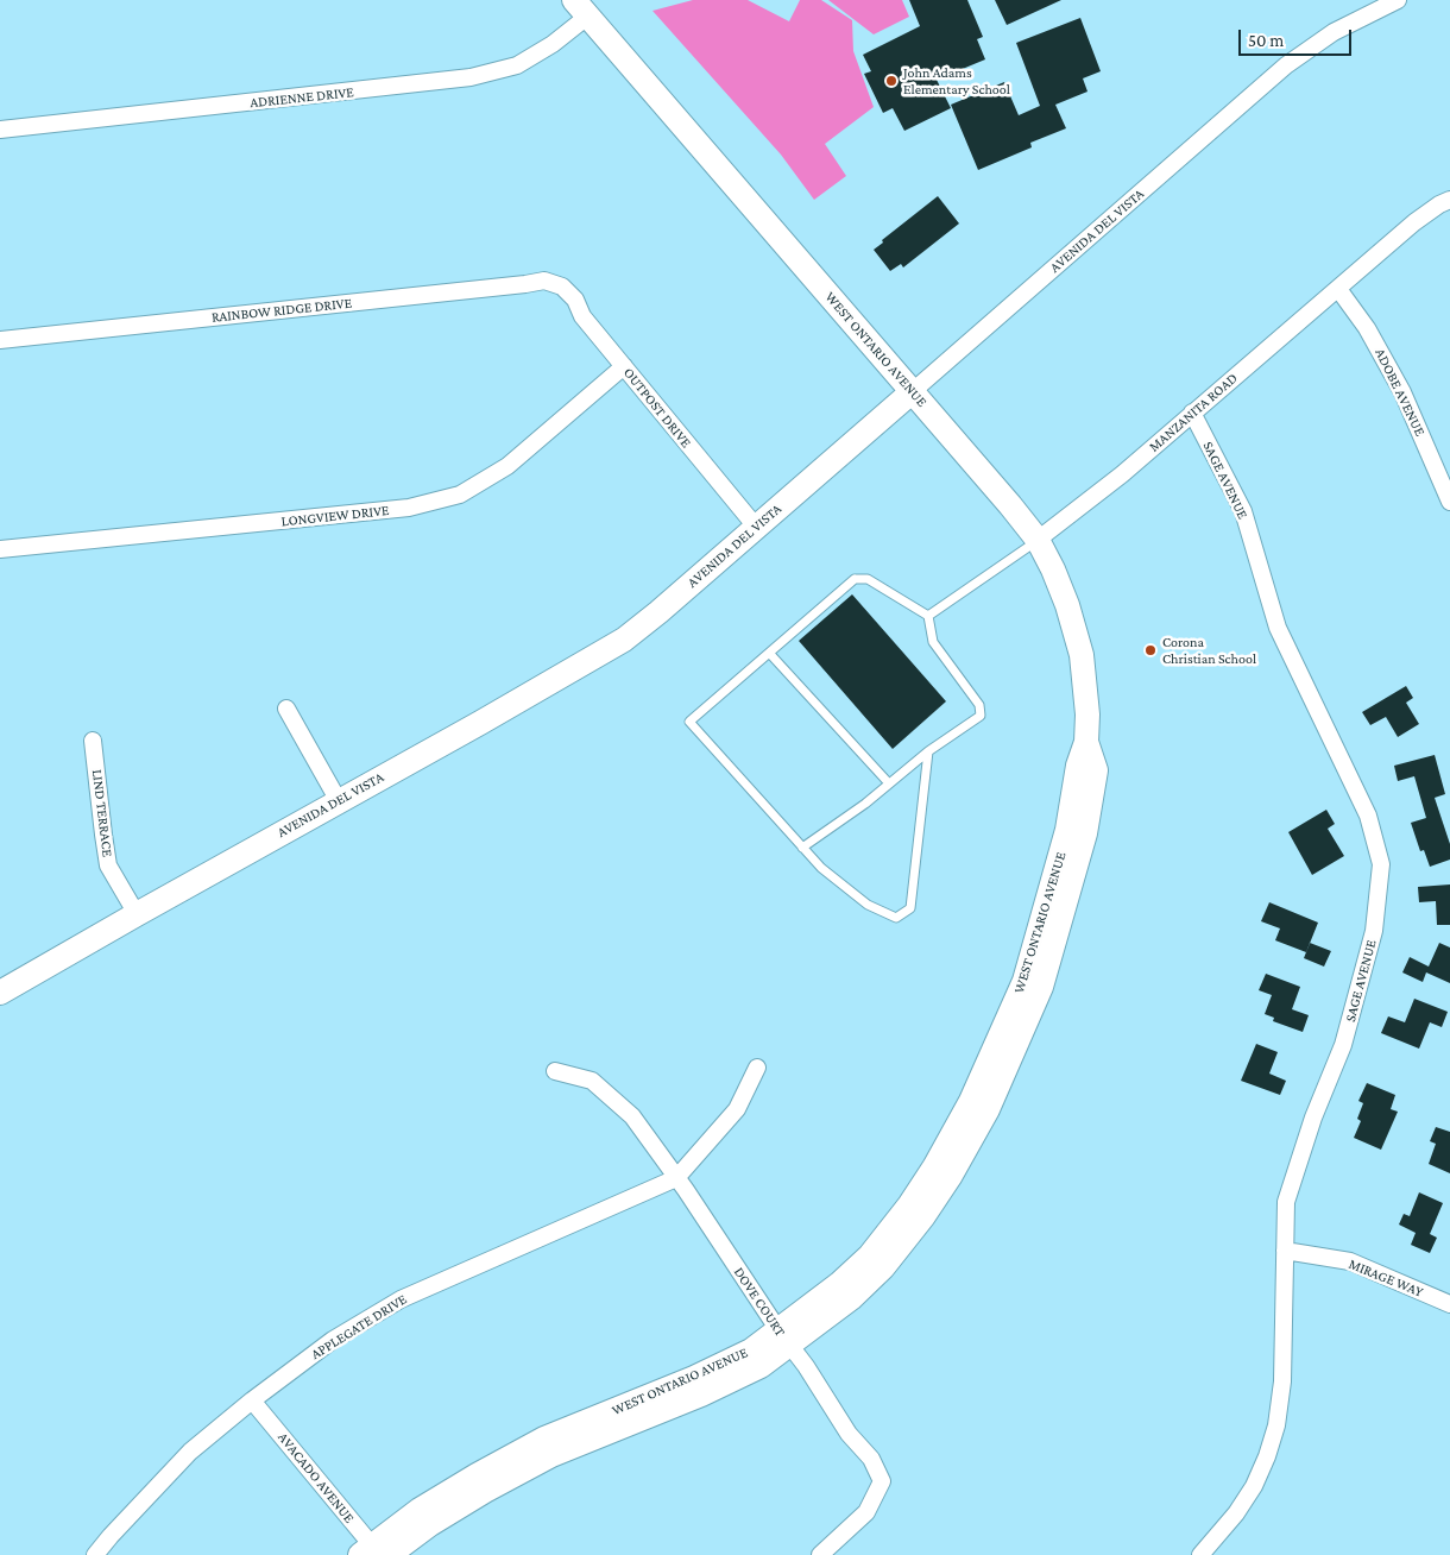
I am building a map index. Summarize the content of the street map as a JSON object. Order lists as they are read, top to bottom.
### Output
{
  "streets": {
    "main road": ["AVENIDA DEL VISTA", "WEST ONTARIO AVENUE"],
    "street": [
      "ADRIENNE DRIVE",
      "RAINBOW RIDGE DRIVE",
      "ADOBE AVENUE",
      "OUTPOST DRIVE",
      "MANZANITA ROAD",
      "SAGE AVENUE",
      "LONGVIEW DRIVE",
      "LIND TERRACE",
      "MIRAGE WAY",
      "DOVE COURT",
      "APPLEGATE DRIVE",
      "AVACADO AVENUE"
    ]
  },
  "crossings": [
    ["ADRIENNE DRIVE", "WEST ONTARIO AVENUE"],
    ["AVENIDA DEL VISTA", "WEST ONTARIO AVENUE"],
    ["AVENIDA DEL VISTA", "OUTPOST DRIVE"],
    ["AVENIDA DEL VISTA", "LIND TERRACE"],
    ["RAINBOW RIDGE DRIVE", "OUTPOST DRIVE"],
    ["WEST ONTARIO AVENUE", "MANZANITA ROAD"],
    ["WEST ONTARIO AVENUE", "DOVE COURT"],
    ["WEST ONTARIO AVENUE", "AVACADO AVENUE"],
    ["ADOBE AVENUE", "MANZANITA ROAD"],
    ["OUTPOST DRIVE", "LONGVIEW DRIVE"],
    ["MANZANITA ROAD", "SAGE AVENUE"],
    ["SAGE AVENUE", "MIRAGE WAY"],
    ["DOVE COURT", "APPLEGATE DRIVE"],
    ["APPLEGATE DRIVE", "AVACADO AVENUE"]
  ],
  "places": ["John Adams Elementary School", "Corona Christian School"],
  "scale_bar": "50 m"
}
